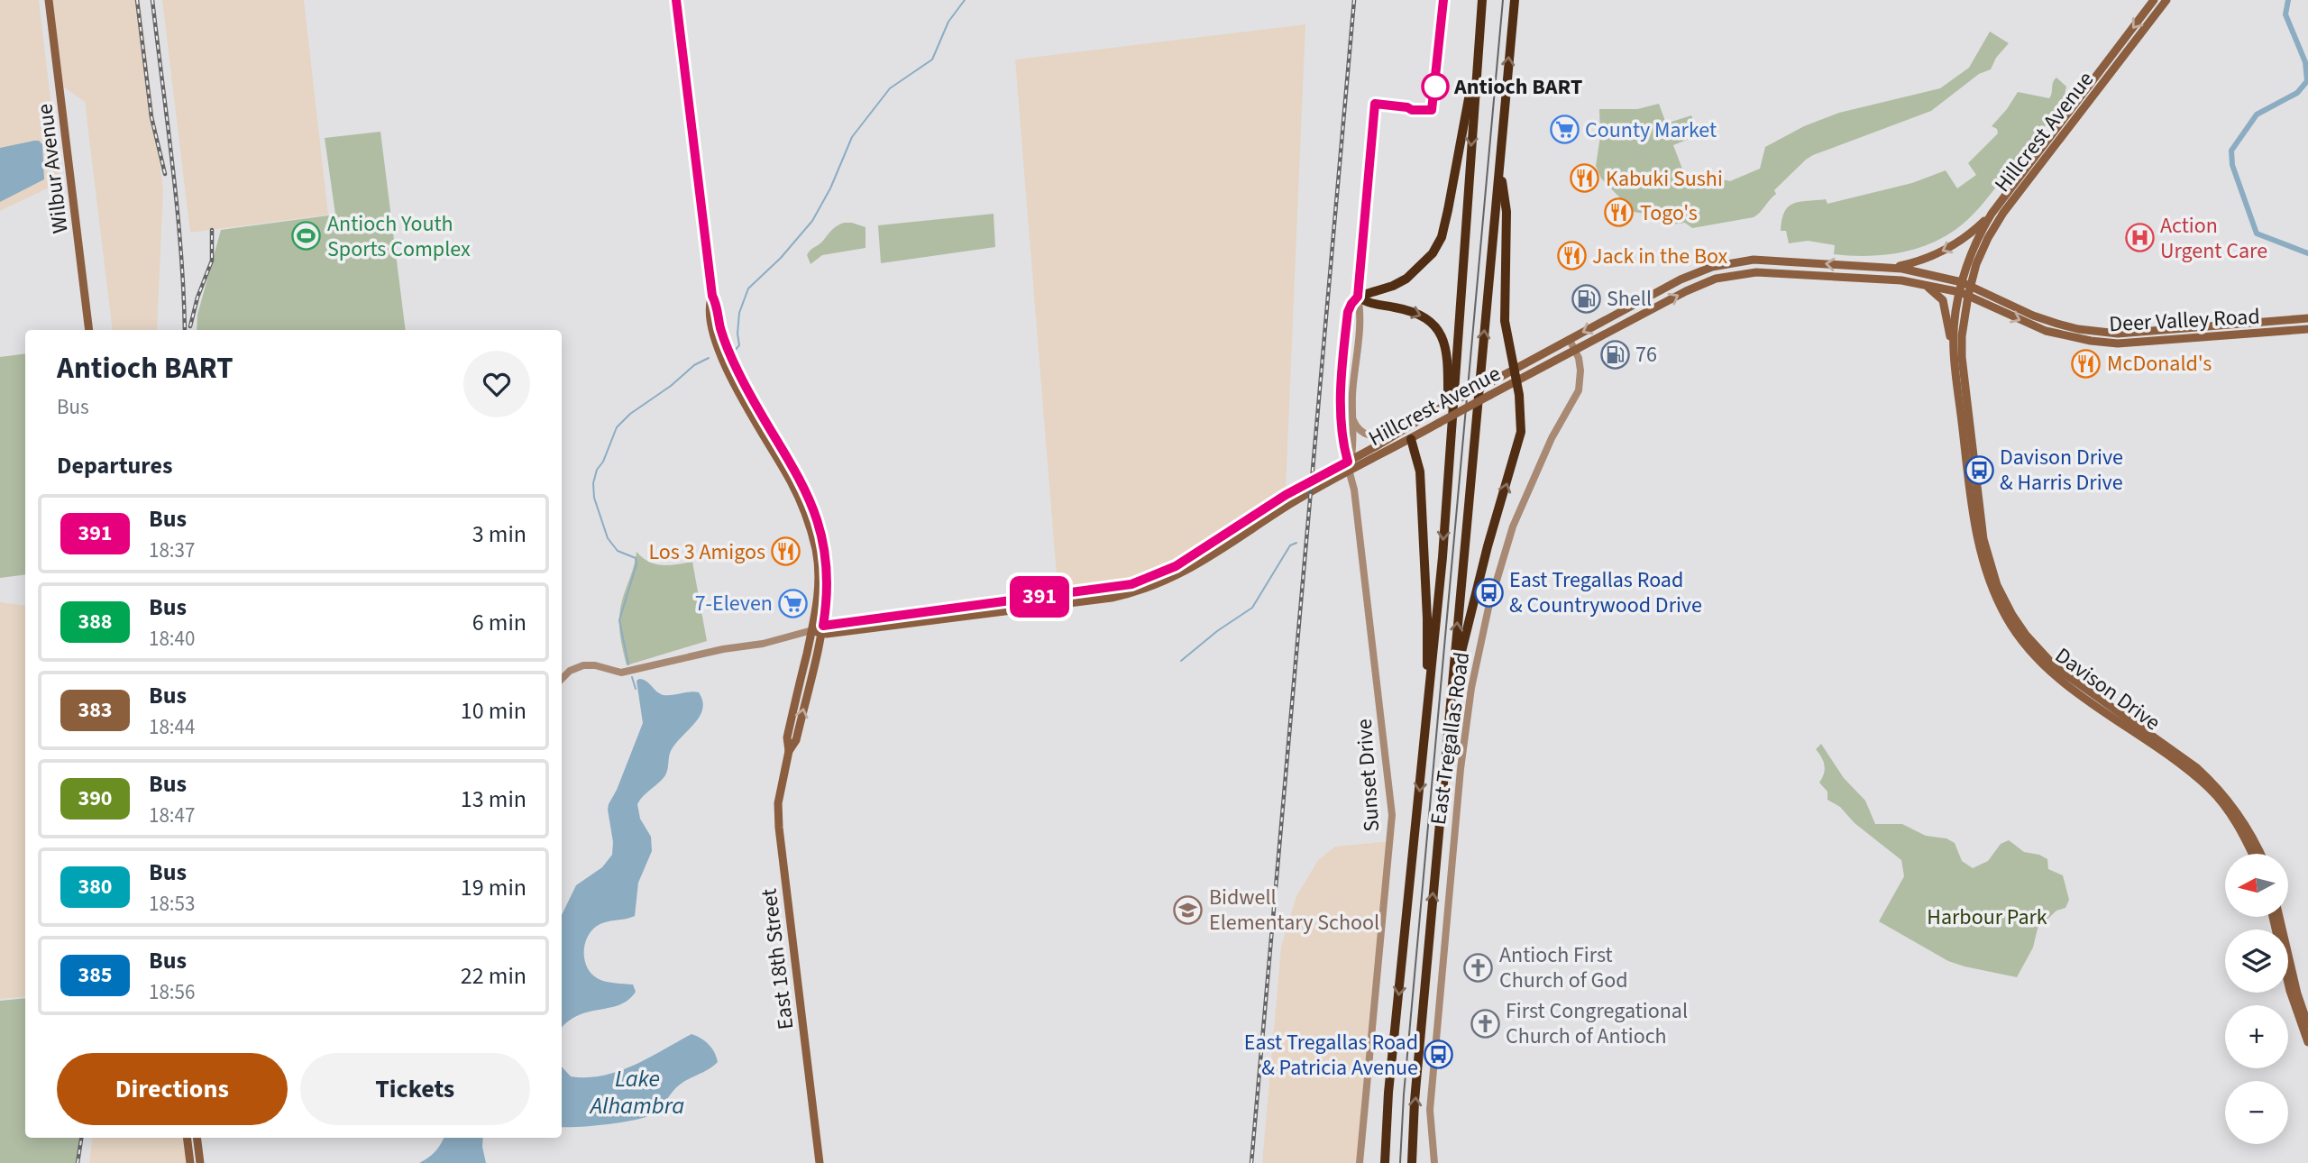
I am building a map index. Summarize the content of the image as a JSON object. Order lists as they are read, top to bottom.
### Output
{
  "streets": {
    "main road": [
      "Hillcrest Avenue",
      "Wilbur Avenue",
      "Deer Valley Road",
      "Davison Drive",
      "East 18th Street"
    ],
    "street": ["East Tregallas Road", "Sunset Drive"]
  },
  "crossings": [
    ["Hillcrest Avenue", "Deer Valley Road"],
    ["Hillcrest Avenue", "Davison Drive"],
    ["Hillcrest Avenue", "East Tregallas Road"],
    ["Hillcrest Avenue", "Sunset Drive"],
    ["Hillcrest Avenue", "East 18th Street"],
    ["Deer Valley Road", "Davison Drive"]
  ],
  "water": ["Lake Alhambra"],
  "parks": ["Harbour Park"],
  "places": {
    "other": ["Antioch BART"],
    "supermarket": ["County Market", "7-Eleven"],
    "restaurant": [
      "Kabuki Sushi",
      "Togo's",
      "Jack in the Box",
      "McDonald's",
      "Los 3 Amigos"
    ],
    "sports": ["Antioch Youth Sports Complex"],
    "hospital": ["Action Urgent Care"],
    "fuel station": ["Shell", "76"],
    "bus stop": ["Davison Drive & Harris Drive", "East Tregallas Road & Countrywood Drive", "East Tregallas Road & Patricia Avenue"],
    "school or university": ["Bidwell Elementary School"],
    "church": ["Antioch First Church of God", "First Congregational Church of Antioch"]
  },
  "lines": ["bus line 391"],
  "north": "left",
  "page": {
    "on_map": "391",
    "heading": [
      ["Antioch BART", "Bus"],
      "Departures"
    ],
    "list": [
      {
        "mark": "391",
        "name": "Bus",
        "note": "18:37",
        "value": "3 min"
      },
      {
        "mark": "388",
        "name": "Bus",
        "note": "18:40",
        "value": "6 min"
      },
      {
        "mark": "383",
        "name": "Bus",
        "note": "18:44",
        "value": "10 min"
      },
      {
        "mark": "390",
        "name": "Bus",
        "note": "18:47",
        "value": "13 min"
      },
      {
        "mark": "380",
        "name": "Bus",
        "note": "18:53",
        "value": "19 min"
      },
      {
        "mark": "385",
        "name": "Bus",
        "note": "18:56",
        "value": "22 min"
      }
    ],
    "map_buttons": ["+", "−"],
    "buttons": ["Directions", "Tickets"]
  }
}
